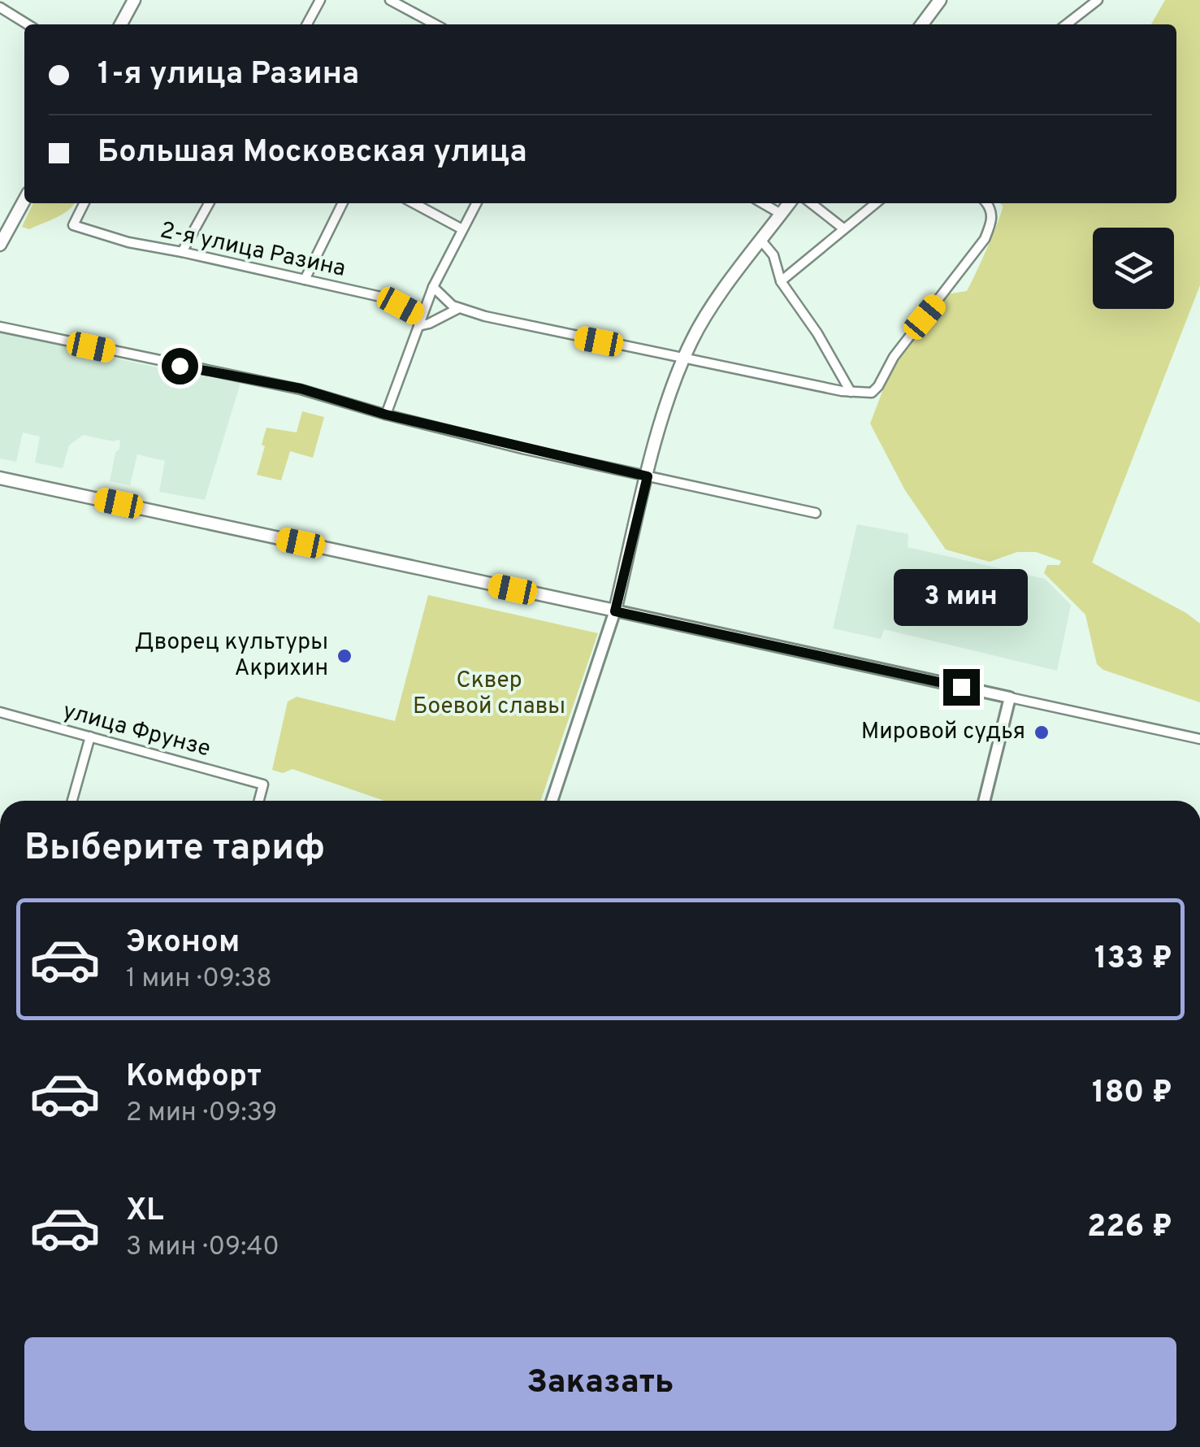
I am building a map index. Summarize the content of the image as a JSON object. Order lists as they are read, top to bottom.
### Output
{
  "streets": {
    "street": ["2-я улица Разина", "улица Фрунзе"]
  },
  "parks": ["Сквер Боевой славы"],
  "places": ["Дворец культуры Акрихин", "Мировой судья"],
  "page": {
    "banner": ["1-я улица Разина", "Большая Московская улица"],
    "bubble": "3 мин",
    "heading": "Выберите тариф",
    "list": [
      {
        "name": "Эконом",
        "note": "1 мин · 09:38",
        "value": "133 ₽"
      },
      {
        "name": "Комфорт",
        "note": "2 мин · 09:39",
        "value": "180 ₽"
      },
      {
        "name": "XL",
        "note": "3 мин · 09:40",
        "value": "226 ₽"
      }
    ],
    "buttons": "Заказать"
  }
}
